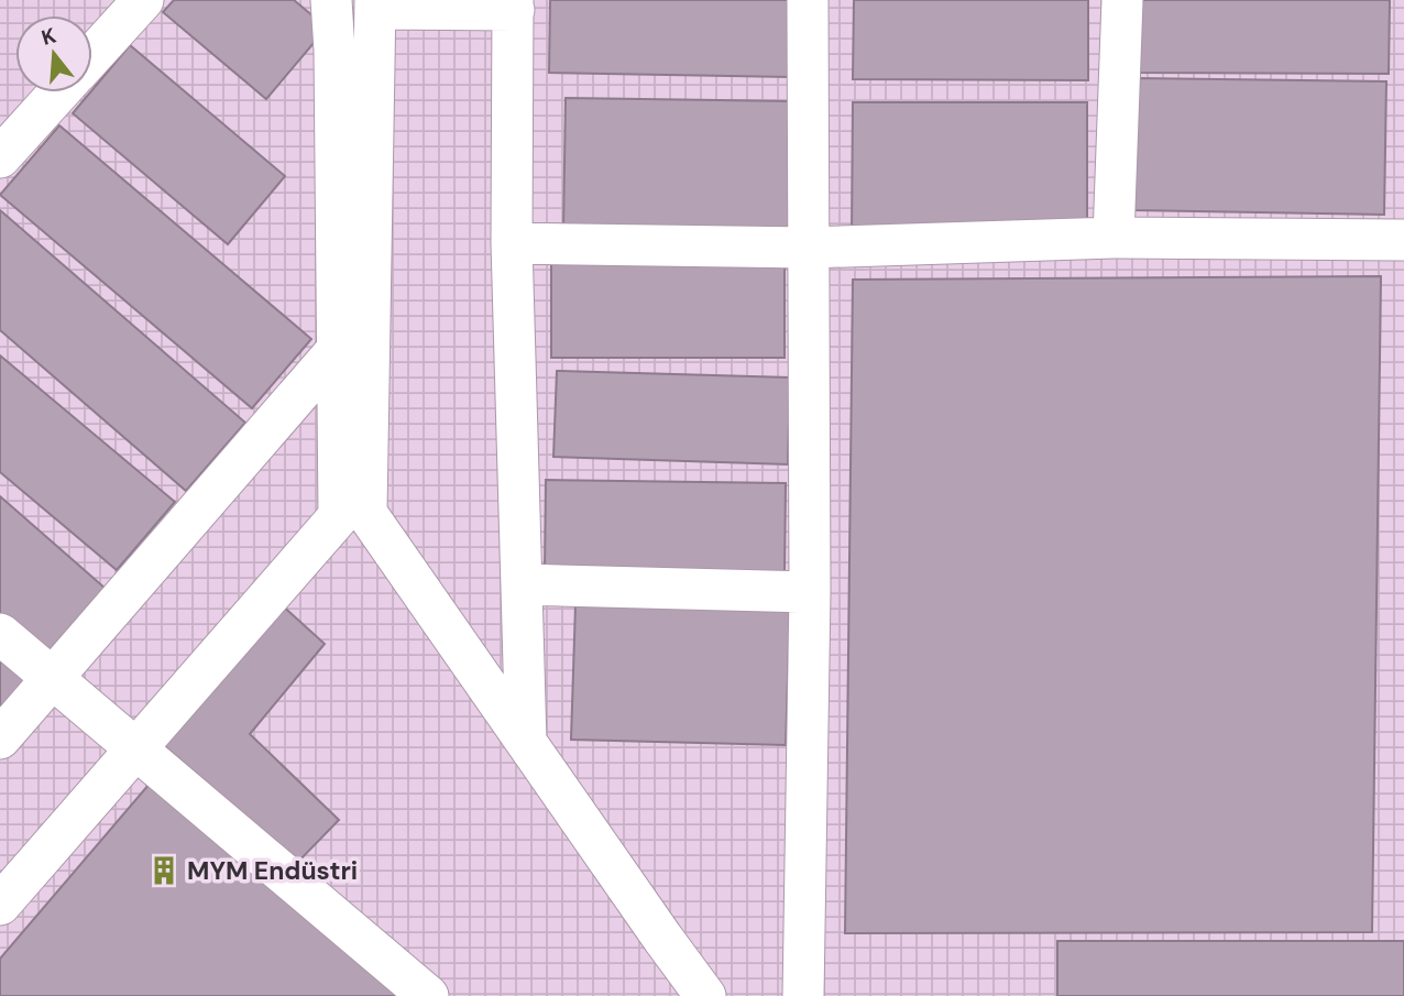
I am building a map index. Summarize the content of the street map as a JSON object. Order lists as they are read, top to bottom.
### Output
{
  "places": {
    "building": ["MYM Endüstri"]
  },
  "north": "top"
}
